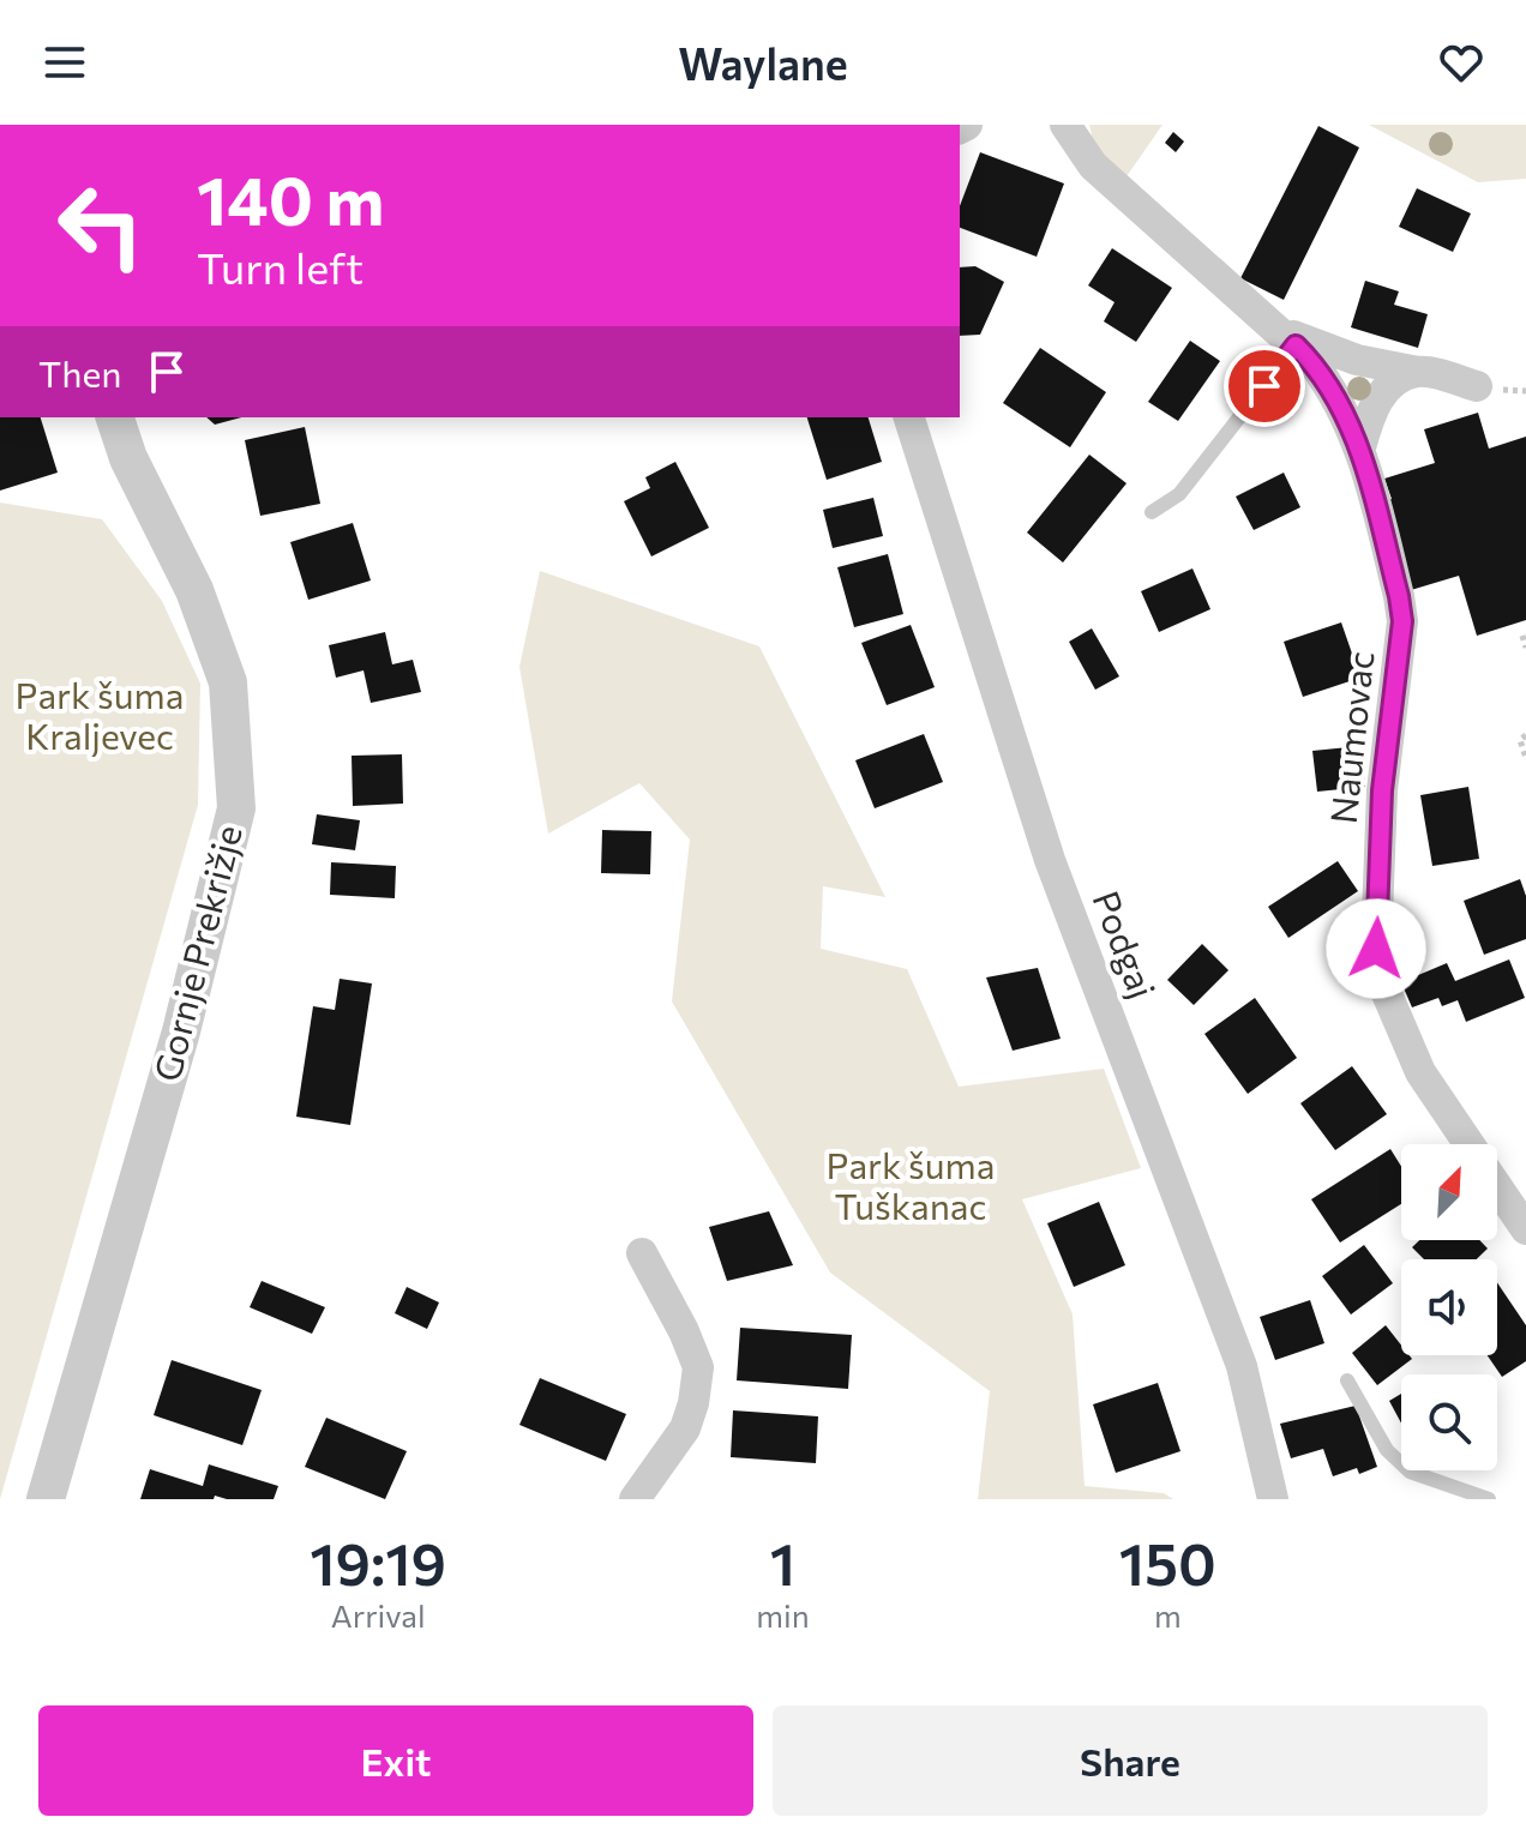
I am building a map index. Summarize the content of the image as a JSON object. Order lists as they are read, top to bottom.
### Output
{
  "streets": {
    "street": ["Naumovac", "Podgaj", "Gornje Prekrižje"]
  },
  "parks": ["Park šuma Kraljevec", "Park šuma Tuškanac"],
  "north": "top right",
  "page": {
    "header": "Waylane",
    "turn": ["140 m", "Turn left"],
    "then": "Then",
    "eta": [
      "19:19",
      "Arrival",
      "1",
      "min",
      "150",
      "m"
    ],
    "buttons": ["Exit", "Share"]
  }
}
